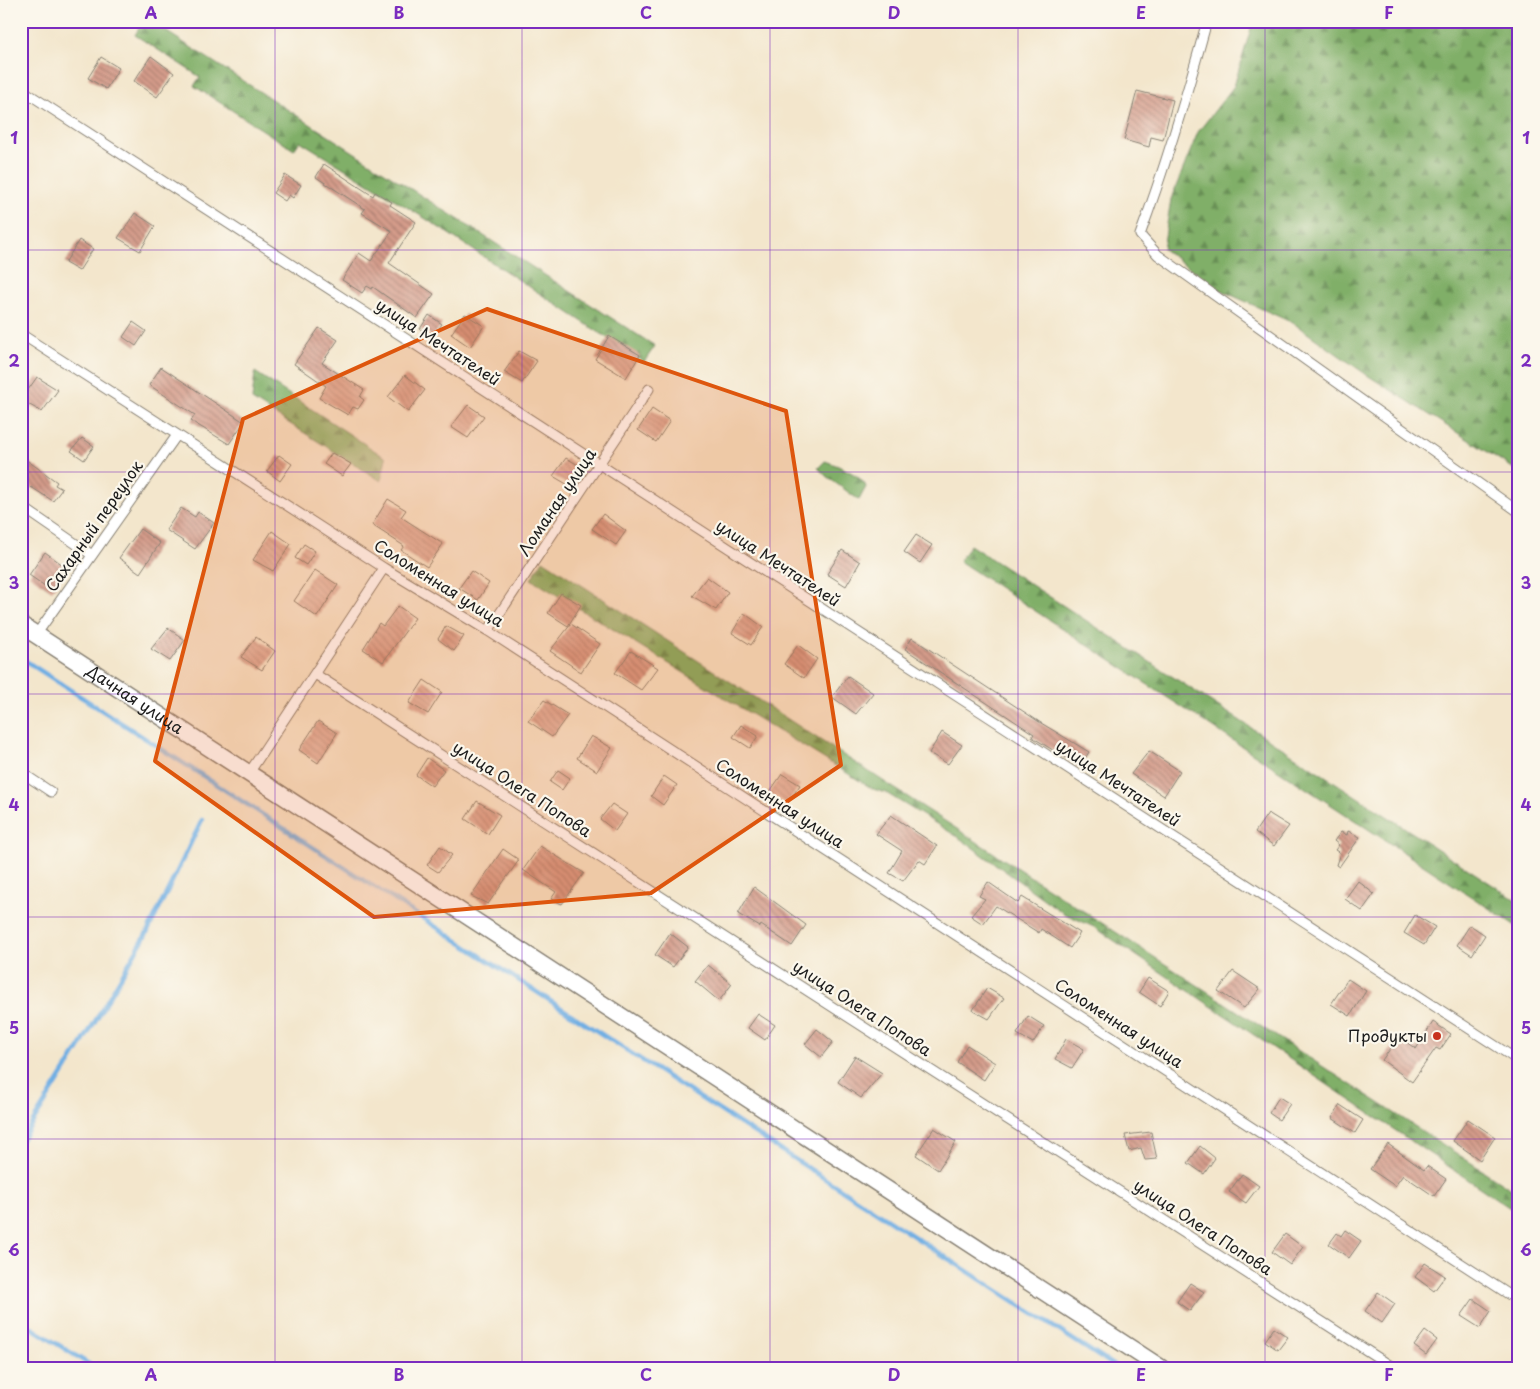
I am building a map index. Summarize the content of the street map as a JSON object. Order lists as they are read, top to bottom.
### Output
{
  "streets": {
    "street": ["Дачная улица"],
    "lane": [
      "улица Мечтателей",
      "Ломаная улица",
      "Сахарный переулок",
      "Соломенная улица",
      "улица Олега Попова"
    ]
  },
  "crossings": [
    ["улица Мечтателей", "Ломаная улица"],
    ["Ломаная улица", "Соломенная улица"],
    ["Сахарный переулок", "Соломенная улица"],
    ["Сахарный переулок", "Дачная улица"]
  ],
  "places": ["Продукты"],
  "grid": {
    "columns": [
      "A",
      "B",
      "C",
      "D",
      "E",
      "F"
    ],
    "rows": [
      "1",
      "2",
      "3",
      "4",
      "5",
      "6"
    ]
  }
}
